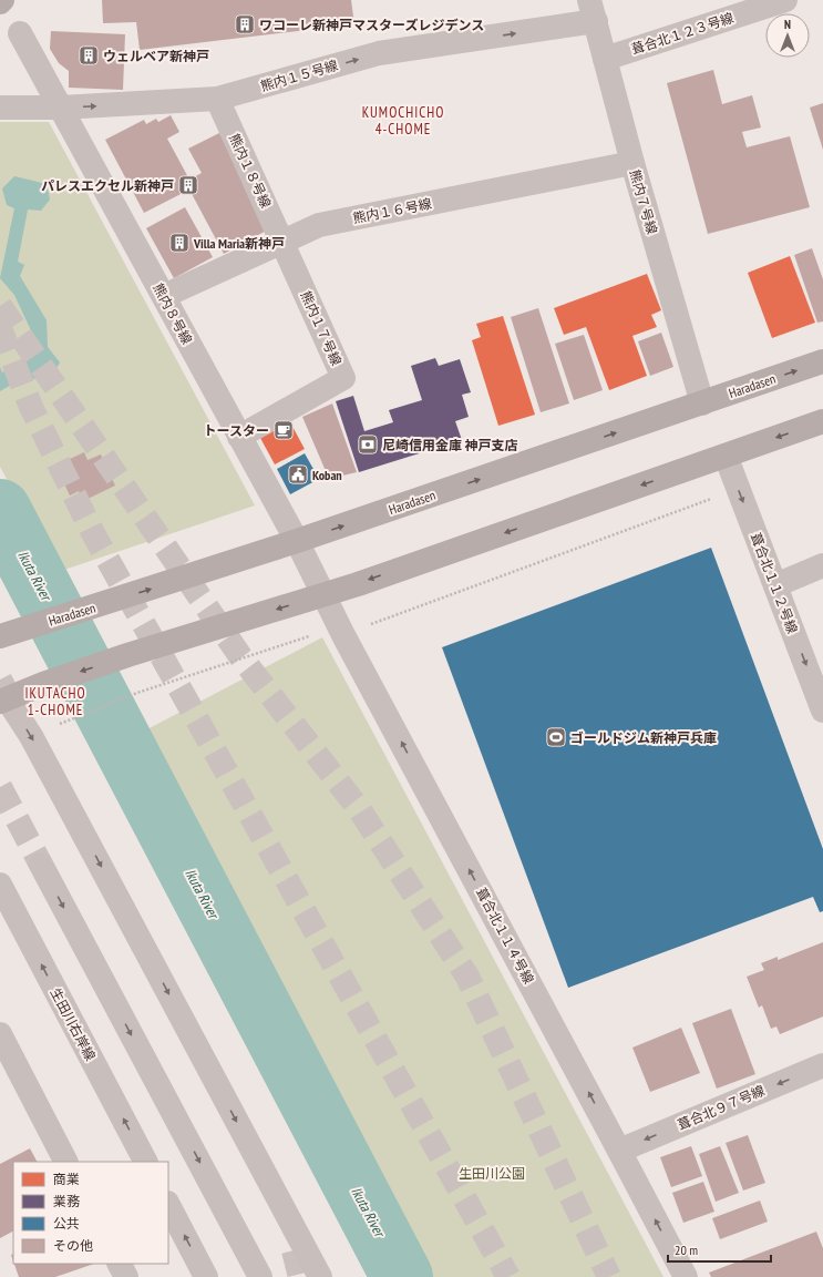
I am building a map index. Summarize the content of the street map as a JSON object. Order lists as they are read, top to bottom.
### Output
{
  "streets": {
    "main road": ["Haradasen"],
    "street": [
      "葺合北１２３号線",
      "熊内１５号線",
      "熊内１８号線",
      "熊内７号線",
      "熊内１６号線",
      "熊内８号線",
      "熊内１７号線",
      "葺合北１１２号線",
      "葺合北１１４号線",
      "生田川右岸線",
      "葺合北９７号線"
    ]
  },
  "crossings": [
    ["葺合北１２３号線", "熊内７号線"],
    ["熊内１５号線", "熊内１８号線"],
    ["熊内１５号線", "熊内７号線"],
    ["熊内１５号線", "熊内８号線"],
    ["熊内１８号線", "熊内１６号線"],
    ["熊内１８号線", "熊内１７号線"],
    ["熊内７号線", "熊内１６号線"],
    ["熊内７号線", "Haradasen"],
    ["熊内１６号線", "熊内８号線"],
    ["熊内１６号線", "熊内１７号線"],
    ["熊内８号線", "熊内１７号線"],
    ["熊内８号線", "Haradasen"],
    ["熊内８号線", "葺合北１１４号線"],
    ["葺合北１１４号線", "葺合北９７号線"]
  ],
  "one_way": [
    "熊内１５号線",
    "葺合北１１２号線",
    "葺合北１１４号線",
    "葺合北９７号線"
  ],
  "districts": ["KUMOCHICHO 4-CHOME", "IKUTACHO 1-CHOME"],
  "water": ["Ikuta River"],
  "parks": ["生田川公園"],
  "places": {
    "building": [
      "ワコーレ新神戸マスターズレジデンス",
      "ウェルベア新神戸",
      "パレスエクセル新神戸",
      "Villa Maria新神戸"
    ],
    "cafe": ["トースター"],
    "bank": ["尼崎信用金庫 神戸支店"],
    "public building": ["Koban"],
    "sports": ["ゴールドジム新神戸兵庫"]
  },
  "legend": [
    "商業",
    "業務",
    "公共",
    "その他"
  ],
  "scale_bar": "20 m",
  "north": "top"
}
